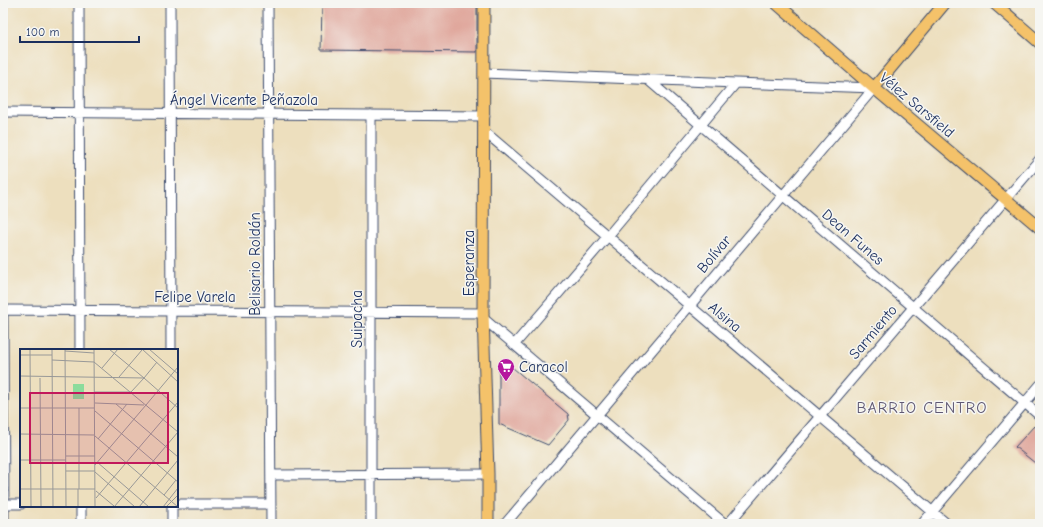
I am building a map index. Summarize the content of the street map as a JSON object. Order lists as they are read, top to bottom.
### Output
{
  "streets": {
    "main road": ["Vélez Sarsfield", "Bolívar", "Esperanza"],
    "street": [
      "Ángel Vicente Peñazola",
      "Dean Funes",
      "Belisario Roldán",
      "Felipe Varela",
      "Alsina",
      "Suipacha",
      "Sarmiento"
    ]
  },
  "crossings": [
    ["Ángel Vicente Peñazola", "Esperanza"],
    ["Ángel Vicente Peñazola", "Belisario Roldán"],
    ["Ángel Vicente Peñazola", "Suipacha"],
    ["Vélez Sarsfield", "Bolívar"],
    ["Vélez Sarsfield", "Sarmiento"],
    ["Dean Funes", "Bolívar"],
    ["Dean Funes", "Sarmiento"],
    ["Bolívar", "Alsina"],
    ["Esperanza", "Felipe Varela"],
    ["Esperanza", "Alsina"],
    ["Belisario Roldán", "Felipe Varela"],
    ["Felipe Varela", "Suipacha"],
    ["Alsina", "Sarmiento"]
  ],
  "districts": ["BARRIO CENTRO"],
  "places": {
    "supermarket": ["Caracol"]
  },
  "scale_bar": "100 m"
}
